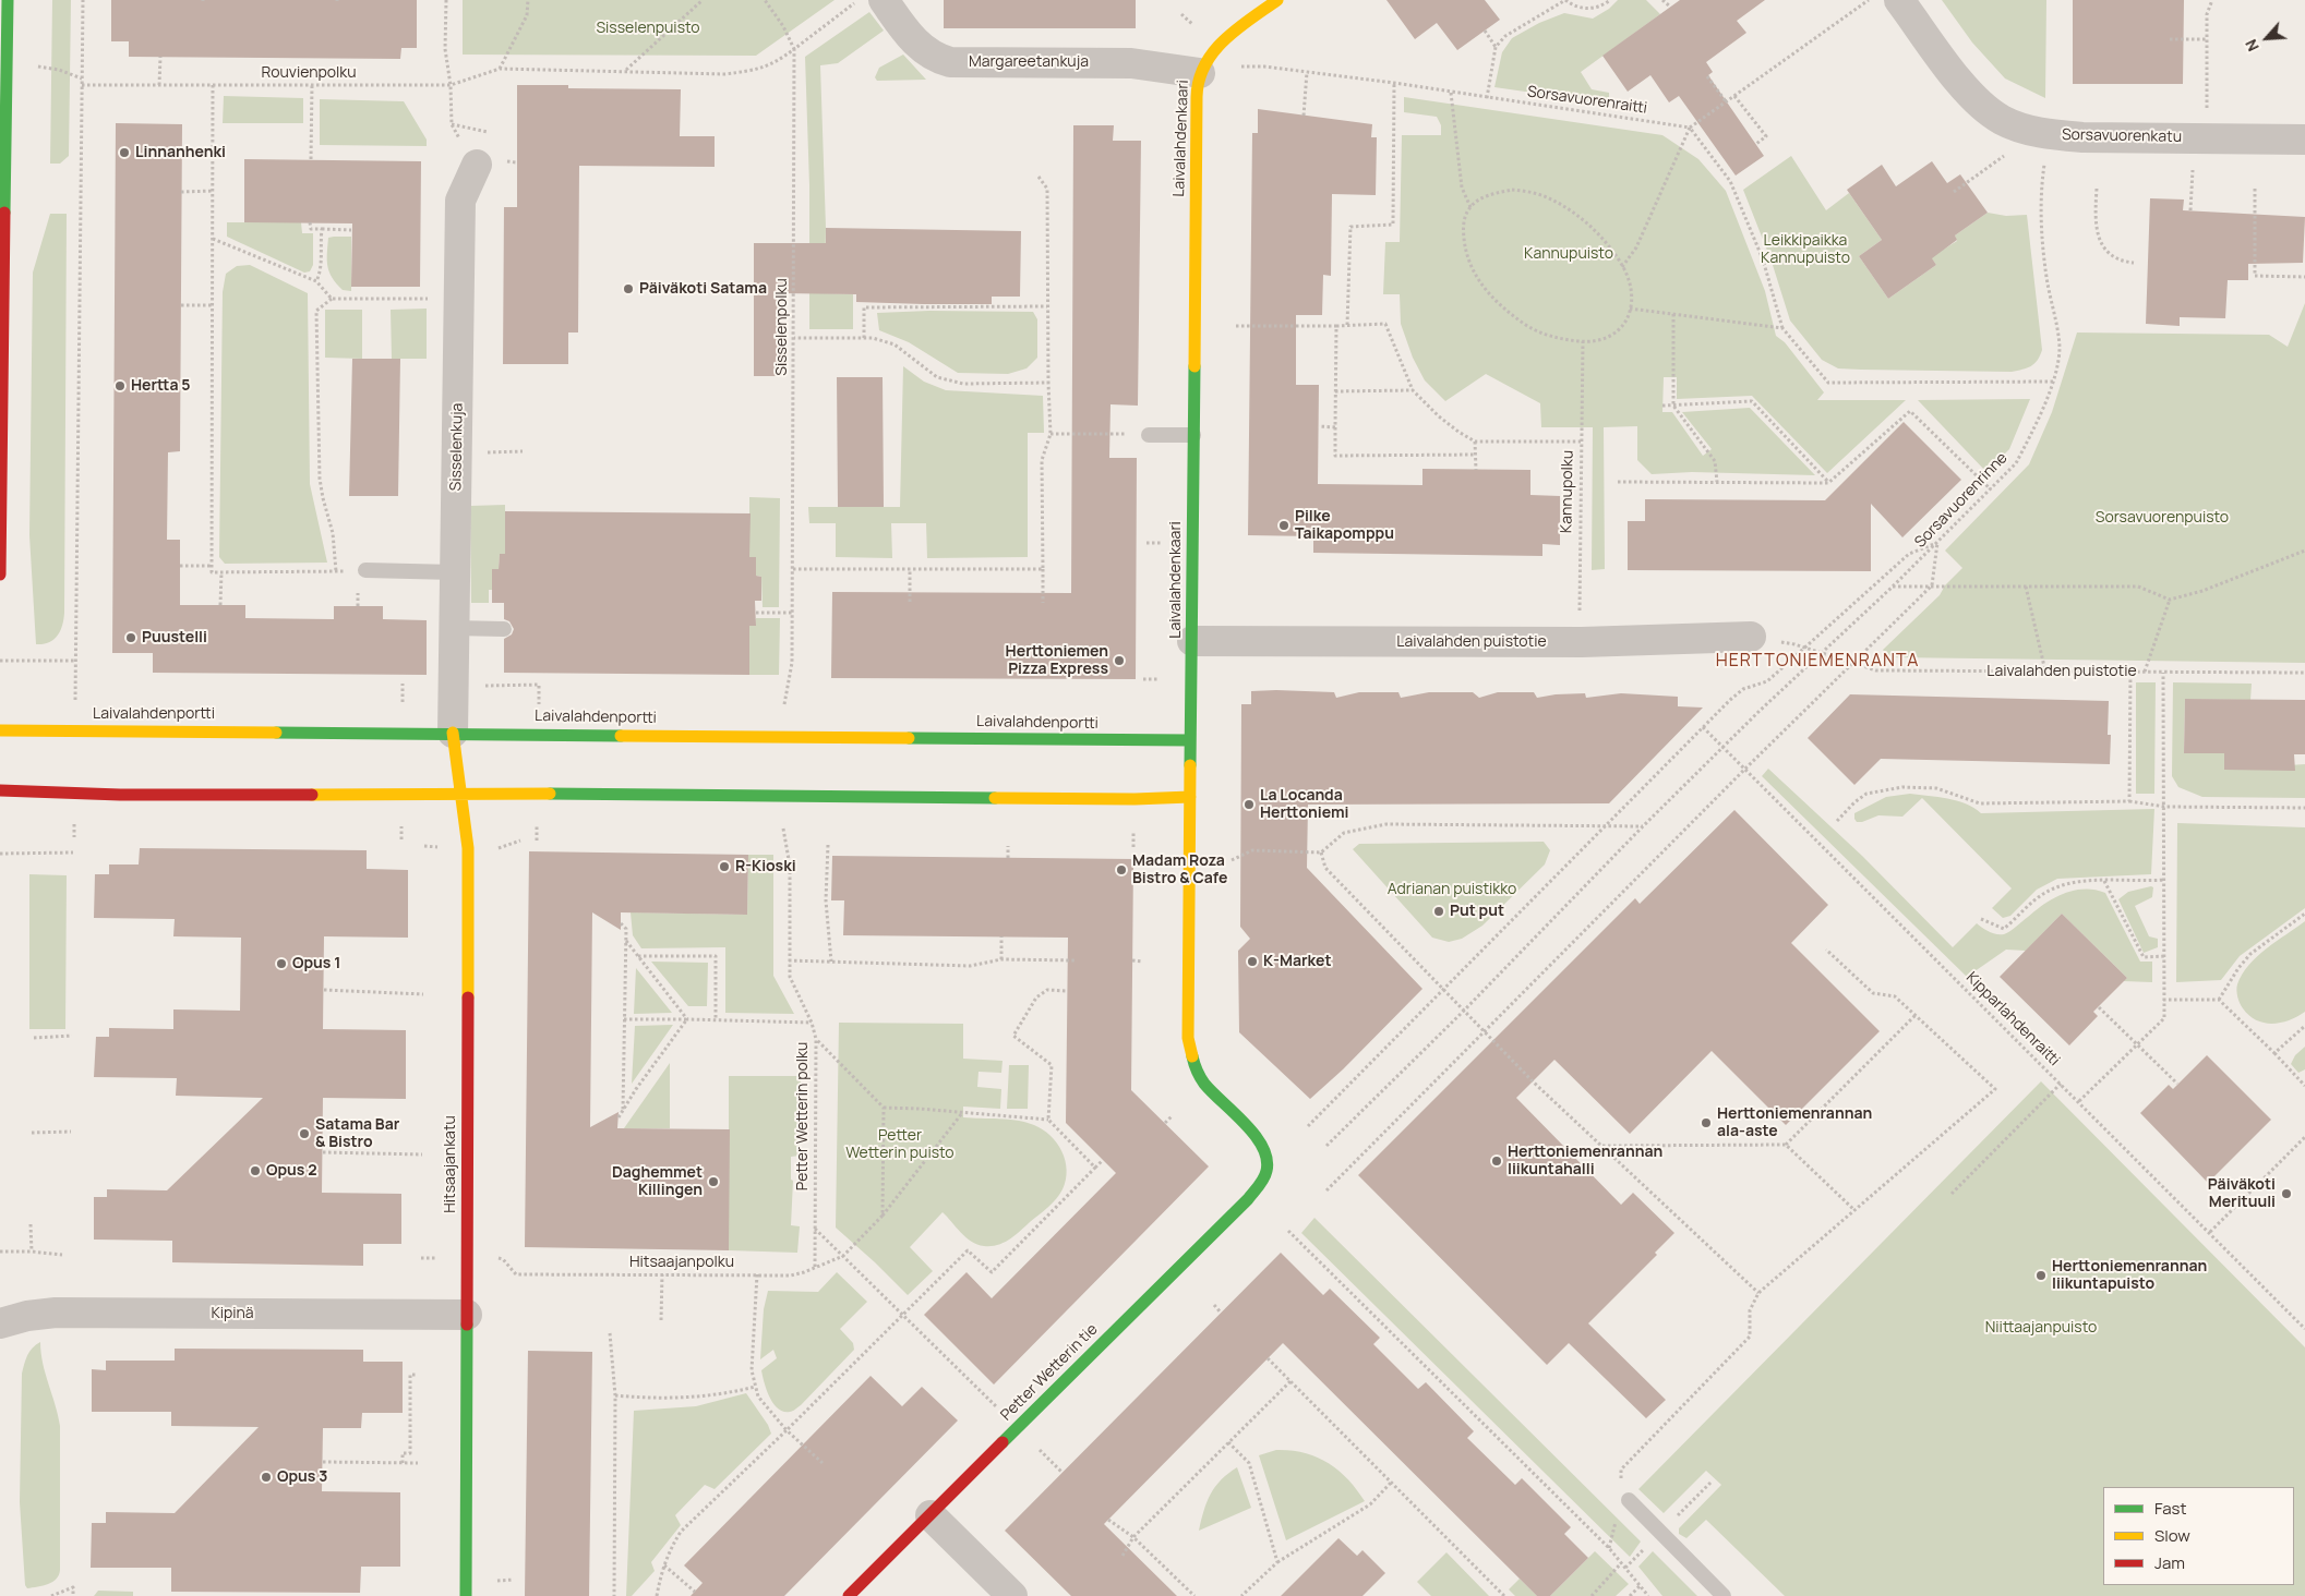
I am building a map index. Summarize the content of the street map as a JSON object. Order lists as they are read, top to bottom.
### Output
{
  "streets": {
    "street": [
      "Margareetankuja",
      "Sorsavuorenkatu",
      "Laivalahdenkaari",
      "Sisselenkuja",
      "Laivalahden puistotie",
      "Laivalahdenportti",
      "Hitsaajankatu",
      "Kipinä",
      "Petter Wetterin tie"
    ],
    "path": [
      "Rouvienpolku",
      "Sorsavuorenraitti",
      "Sisselenpolku",
      "Kannupolku",
      "Sorsavuorenrinne",
      "Kipparlahdenraitti",
      "Petter Wetterin polku",
      "Hitsaajanpolku"
    ]
  },
  "crossings": [
    ["Margareetankuja", "Laivalahdenkaari"],
    ["Sorsavuorenkatu", "Sorsavuorenrinne"],
    ["Laivalahdenkaari", "Laivalahden puistotie"],
    ["Laivalahdenkaari", "Laivalahdenportti"],
    ["Laivalahdenkaari", "Petter Wetterin tie"],
    ["Sisselenkuja", "Laivalahdenportti"],
    ["Sisselenkuja", "Hitsaajankatu"],
    ["Kannupolku", "Laivalahden puistotie"],
    ["Sorsavuorenrinne", "Laivalahden puistotie"],
    ["Sorsavuorenrinne", "Kipparlahdenraitti"],
    ["Laivalahdenportti", "Hitsaajankatu"],
    ["Petter Wetterin polku", "Hitsaajanpolku"],
    ["Hitsaajankatu", "Kipinä"]
  ],
  "districts": ["HERTTONIEMENRANTA"],
  "parks": [
    "Sisselenpuisto",
    "Leikkipaikka Kannupuisto",
    "Kannupuisto",
    "Sorsavuorenpuisto",
    "Adrianan puistikko",
    "Petter Wetterin puisto",
    "Niittaajanpuisto"
  ],
  "places": [
    "Linnanhenki",
    "Päiväkoti Satama",
    "Hertta 5",
    "Pilke Taikapomppu",
    "Puustelli",
    "Herttoniemen Pizza Express",
    "La Locanda Herttoniemi",
    "R-Kioski",
    "Madam Roza Bistro & Cafe",
    "Put put",
    "K-Market",
    "Opus 1",
    "Herttoniemenrannan ala-aste",
    "Satama Bar & Bistro",
    "Herttoniemenrannan liikuntahalli",
    "Opus 2",
    "Daghemmet Killingen",
    "Päiväkoti Merituuli",
    "Herttoniemenrannan liikuntapuisto",
    "Opus 3"
  ],
  "legend": ["Fast", "Slow", "Jam"],
  "north": "bottom left"
}
